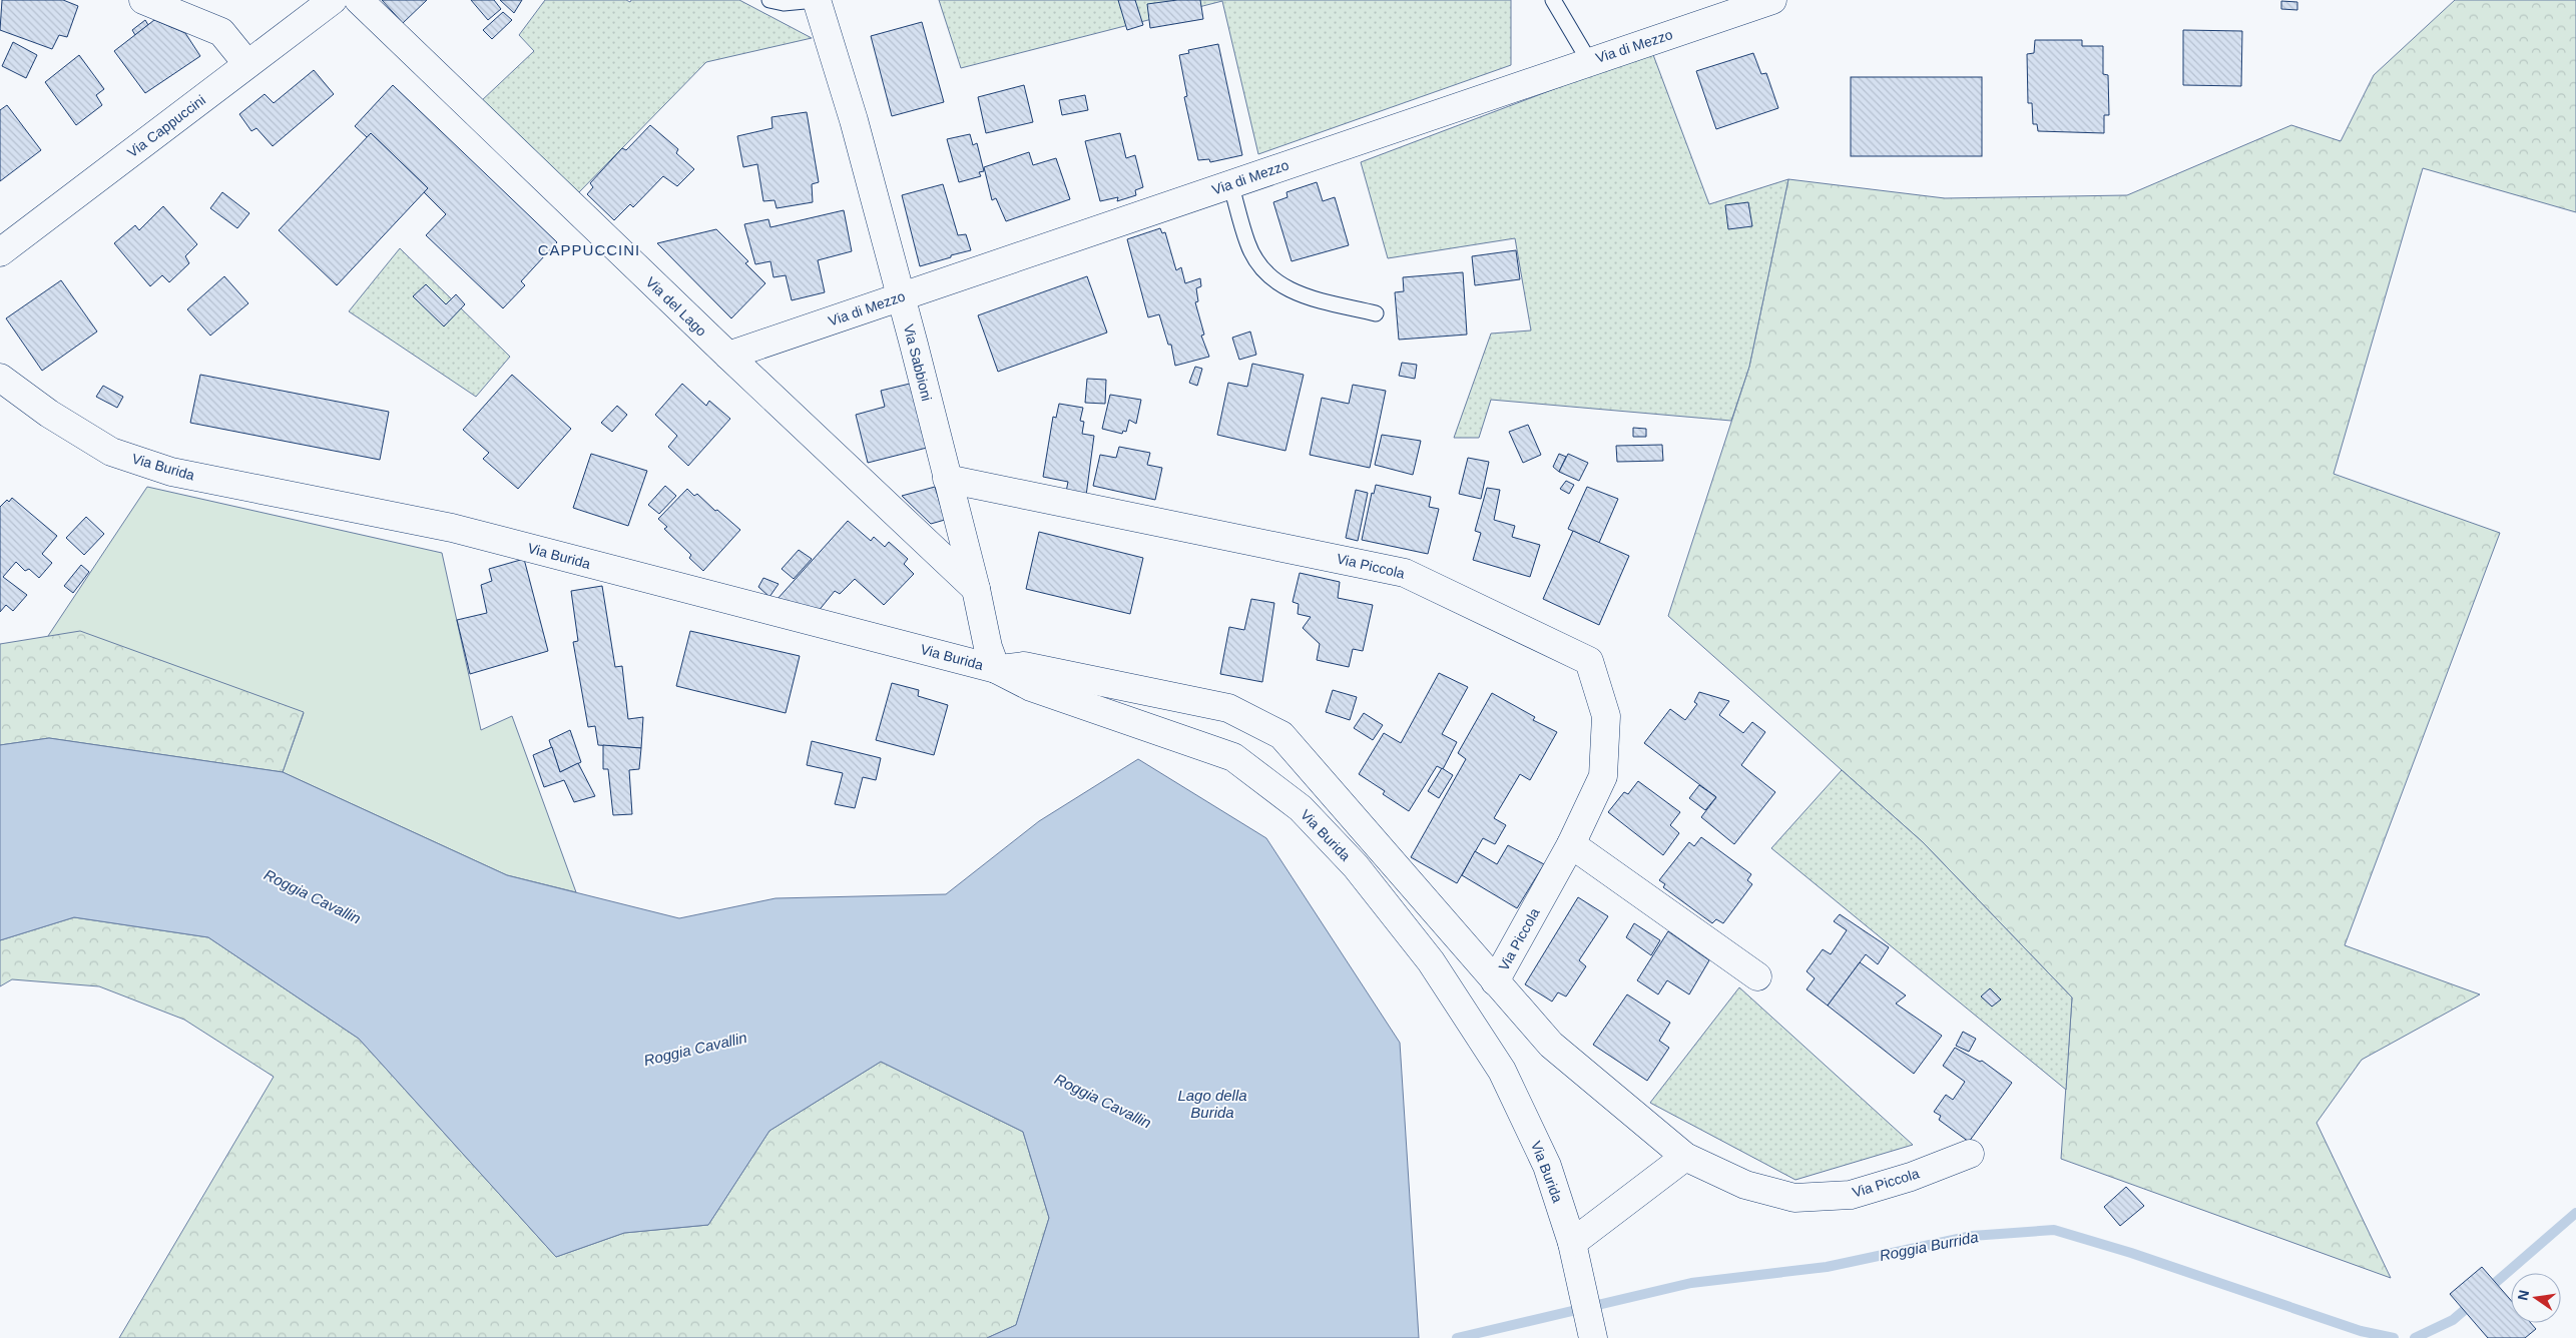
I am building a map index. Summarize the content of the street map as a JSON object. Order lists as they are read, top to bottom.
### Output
{
  "streets": {
    "street": [
      "Via di Mezzo",
      "Via Cappuccini",
      "Via del Lago",
      "Via Sabbioni",
      "Via Burida",
      "Via Piccola"
    ]
  },
  "crossings": [
    ["Via di Mezzo", "Via del Lago"],
    ["Via di Mezzo", "Via Sabbioni"],
    ["Via del Lago", "Via Sabbioni"],
    ["Via Sabbioni", "Via Burida"],
    ["Via Sabbioni", "Via Piccola"],
    ["Via Burida", "Via Piccola"]
  ],
  "districts": ["CAPPUCCINI"],
  "water": ["Roggia Cavallin", "Lago della Burida", "Roggia Burrida"],
  "north": "left"
}
